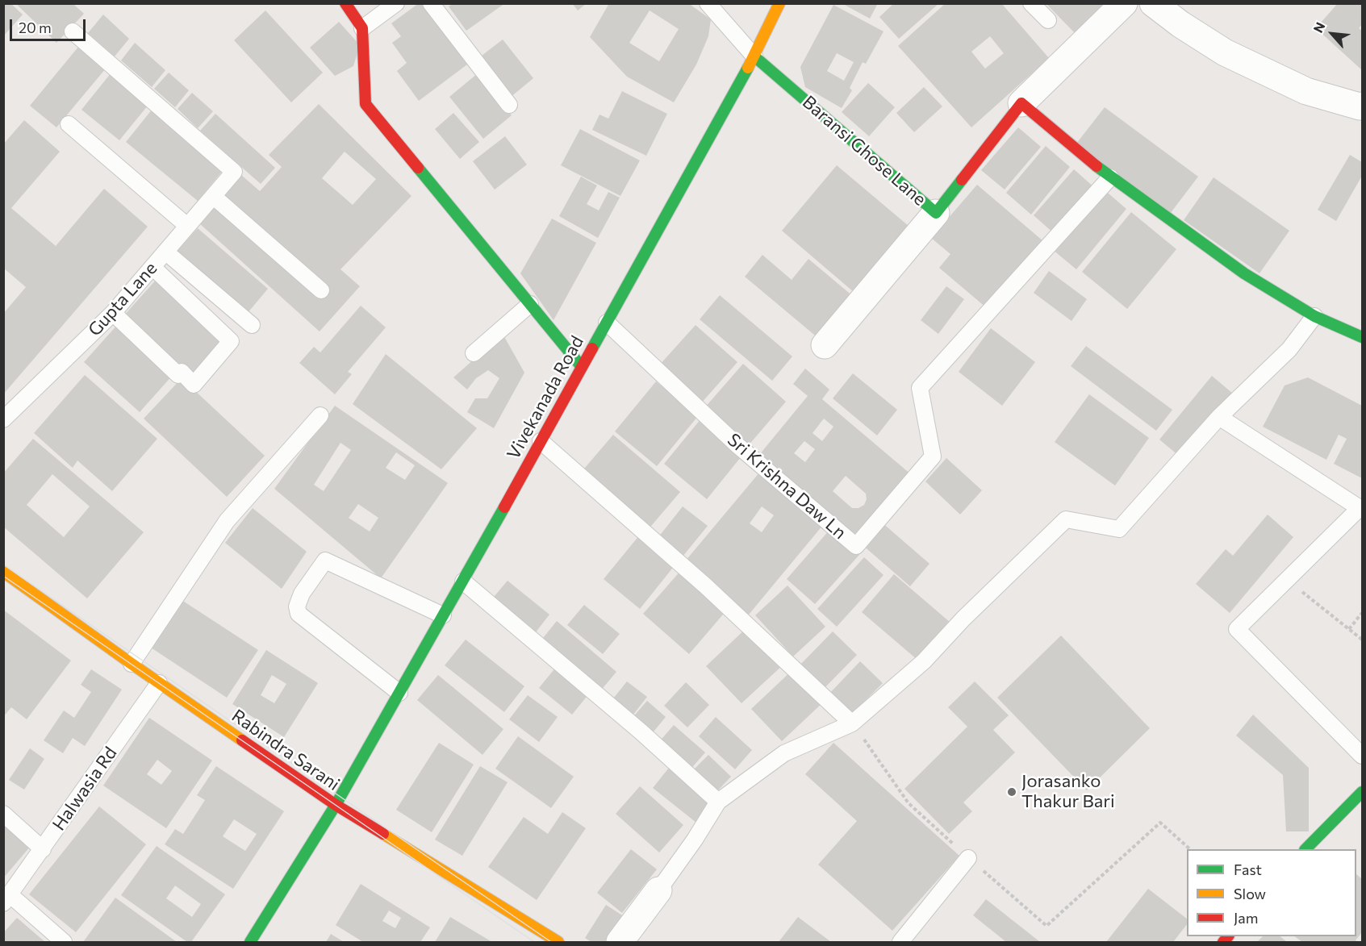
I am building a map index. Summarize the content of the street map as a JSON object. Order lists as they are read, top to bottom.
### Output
{
  "streets": {
    "main road": ["Baransi Ghose Lane", "Vivekanada Road", "Rabindra Sarani"],
    "lane": ["Gupta Lane", "Sri Krishna Daw Ln", "Halwasia Rd"]
  },
  "crossings": [
    ["Baransi Ghose Lane", "Vivekanada Road"],
    ["Vivekanada Road", "Sri Krishna Daw Ln"],
    ["Vivekanada Road", "Rabindra Sarani"],
    ["Rabindra Sarani", "Halwasia Rd"]
  ],
  "places": ["Jorasanko Thakur Bari"],
  "legend": ["Fast", "Slow", "Jam"],
  "scale_bar": "20 m",
  "north": "top left"
}
